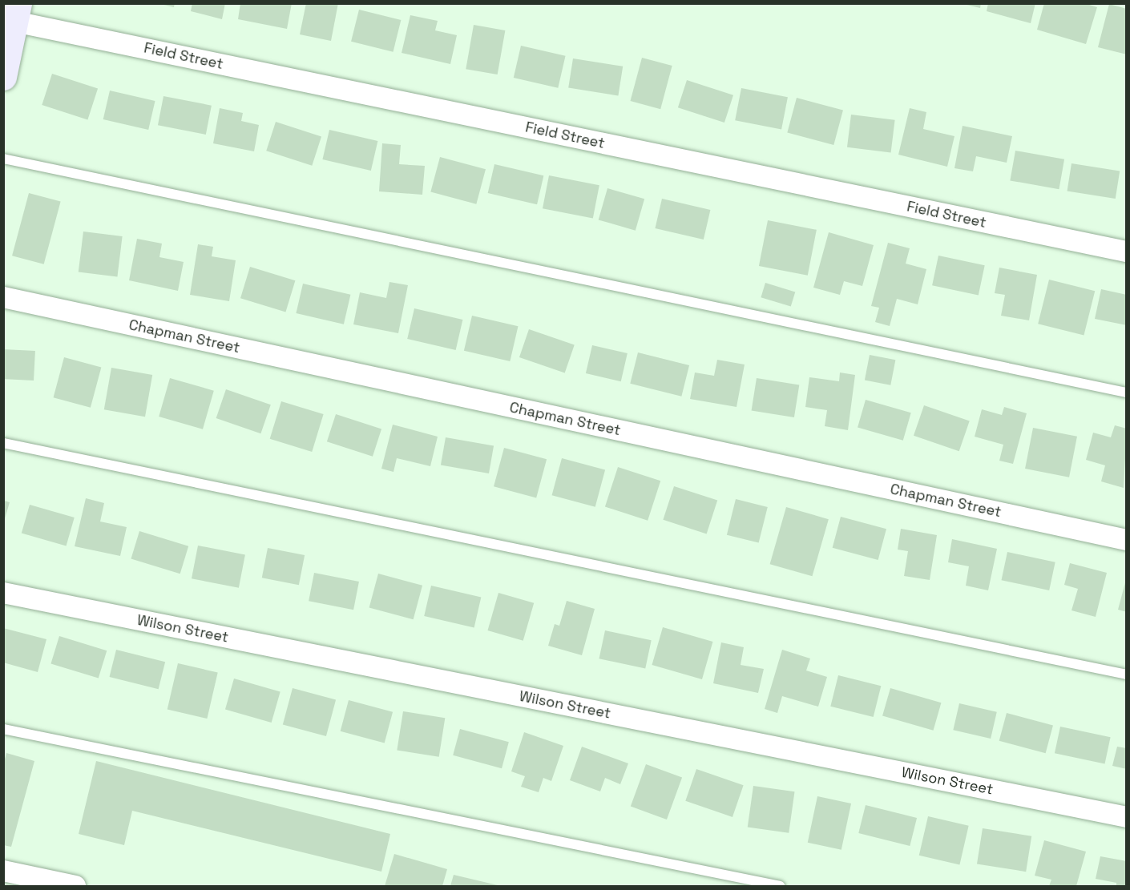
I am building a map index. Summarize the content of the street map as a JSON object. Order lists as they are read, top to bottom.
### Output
{
  "streets": {
    "street": ["Field Street", "Chapman Street", "Wilson Street"]
  }
}
